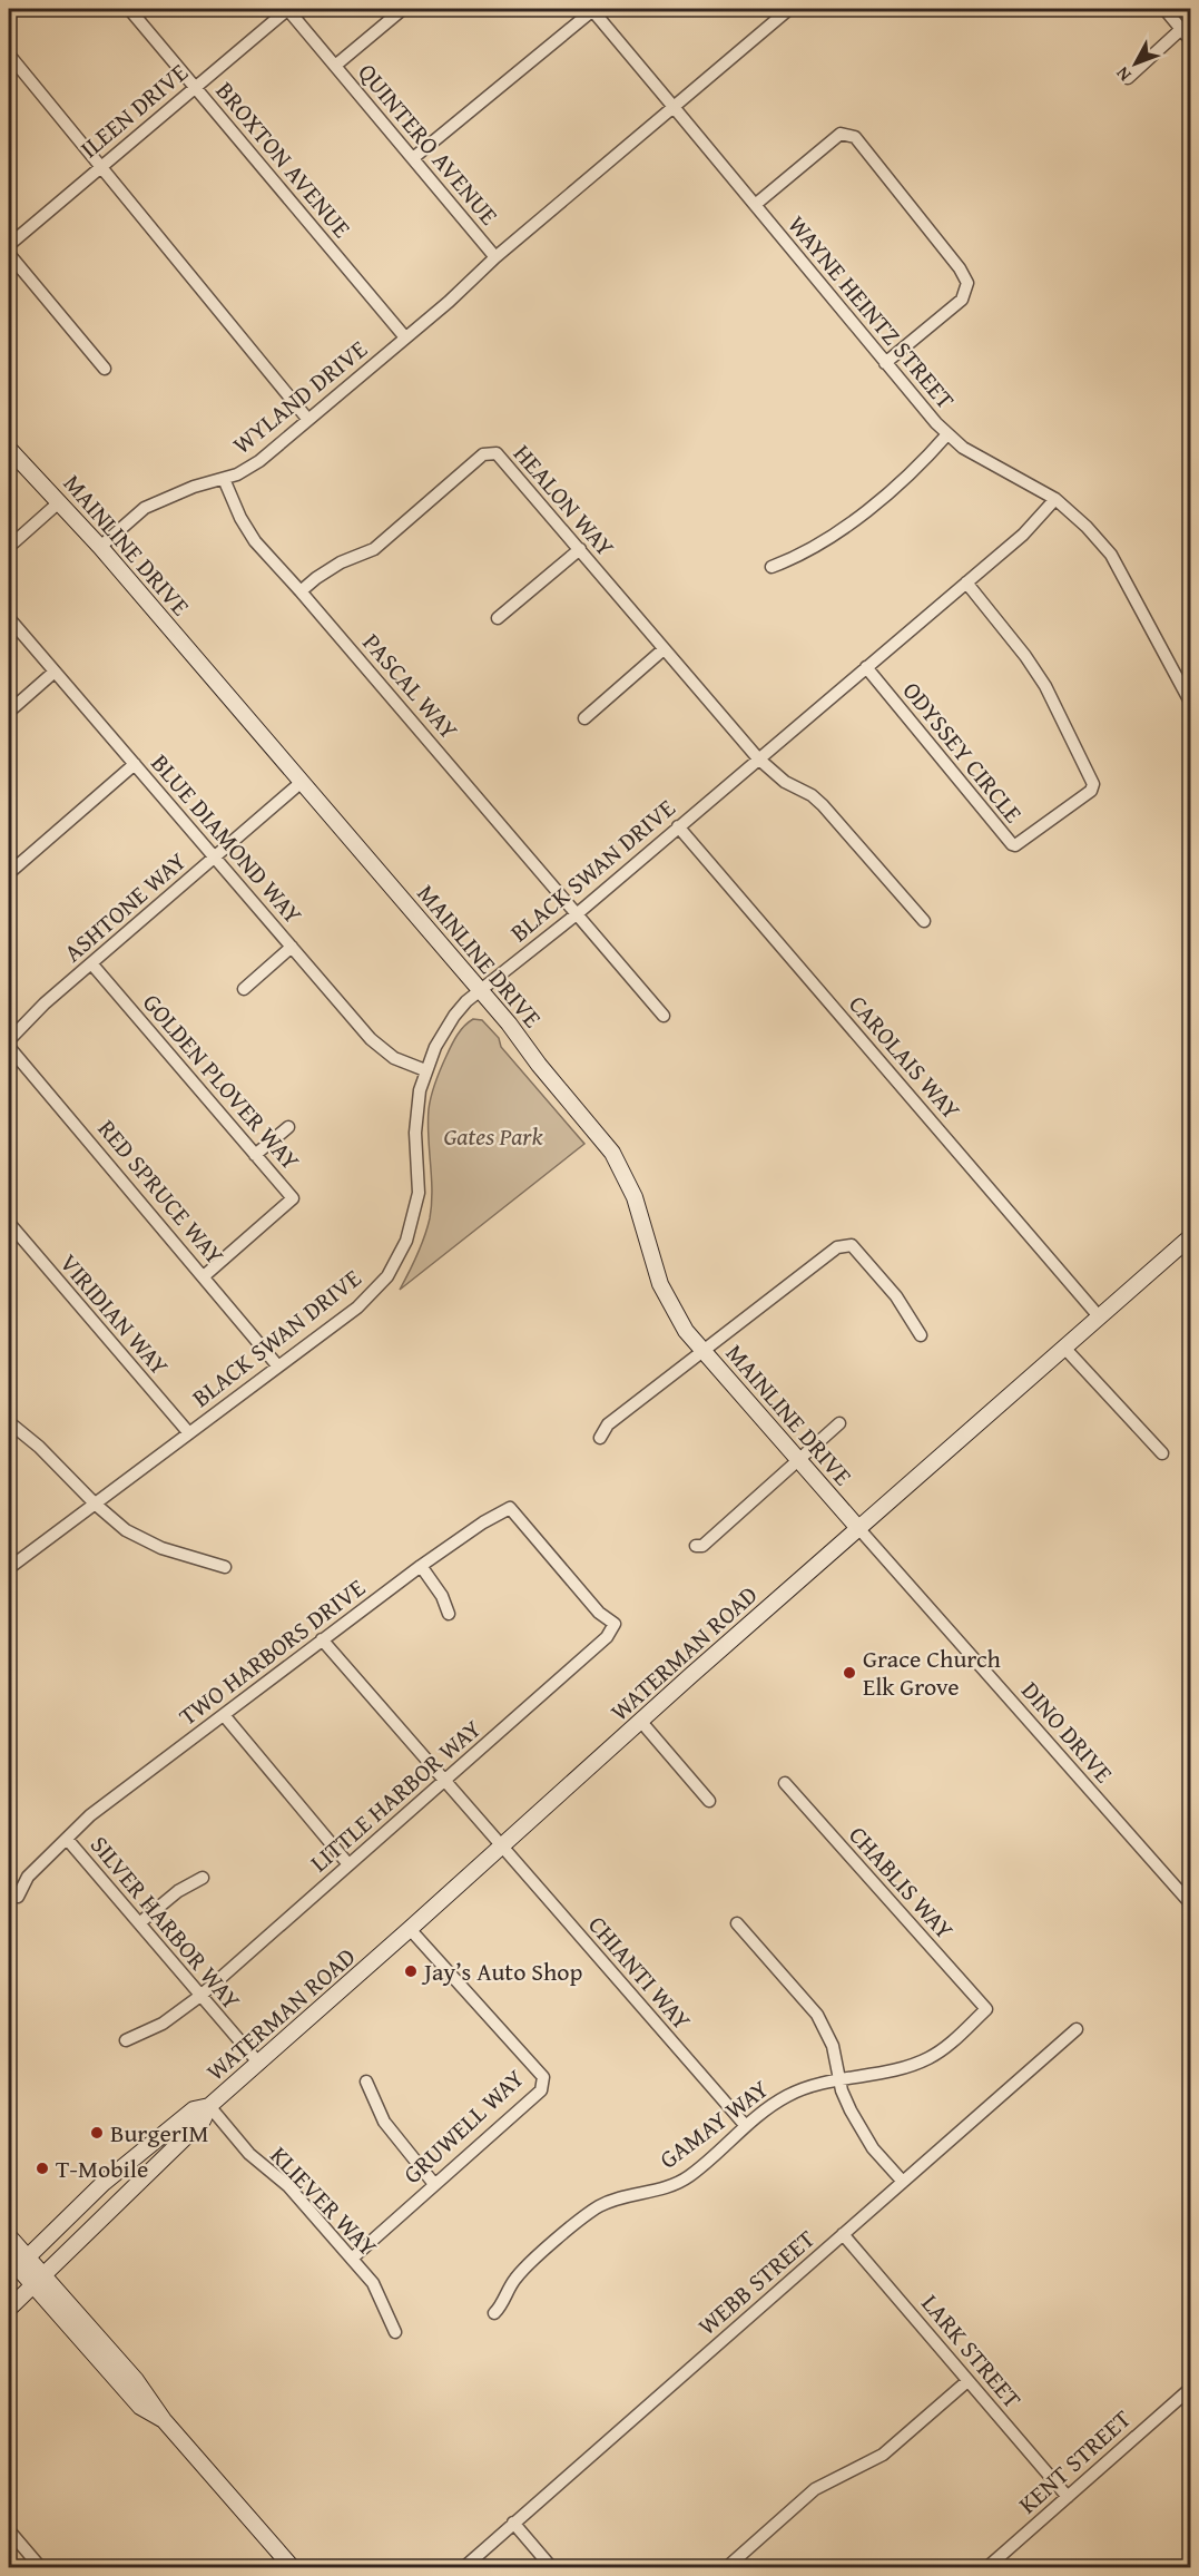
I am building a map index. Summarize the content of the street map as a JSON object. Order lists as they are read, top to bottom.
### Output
{
  "streets": {
    "main road": ["MAINLINE DRIVE", "WATERMAN ROAD"],
    "street": [
      "ILEEN DRIVE",
      "QUINTERO AVENUE",
      "BROXTON AVENUE",
      "WAYNE HEINTZ STREET",
      "WYLAND DRIVE",
      "HEALON WAY",
      "PASCAL WAY",
      "ODYSSEY CIRCLE",
      "BLUE DIAMOND WAY",
      "BLACK SWAN DRIVE",
      "ASHTONE WAY",
      "CAROLAIS WAY",
      "GOLDEN PLOVER WAY",
      "RED SPRUCE WAY",
      "VIRIDIAN WAY",
      "TWO HARBORS DRIVE",
      "DINO DRIVE",
      "LITTLE HARBOR WAY",
      "CHABLIS WAY",
      "SILVER HARBOR WAY",
      "CHIANTI WAY",
      "GAMAY WAY",
      "GRUWELL WAY",
      "KLIEVER WAY",
      "WEBB STREET",
      "LARK STREET",
      "KENT STREET"
    ]
  },
  "crossings": [
    ["ILEEN DRIVE", "QUINTERO AVENUE"],
    ["ILEEN DRIVE", "BROXTON AVENUE"],
    ["QUINTERO AVENUE", "WYLAND DRIVE"],
    ["BROXTON AVENUE", "WYLAND DRIVE"],
    ["WAYNE HEINTZ STREET", "BLACK SWAN DRIVE"],
    ["WYLAND DRIVE", "MAINLINE DRIVE"],
    ["WYLAND DRIVE", "PASCAL WAY"],
    ["HEALON WAY", "PASCAL WAY"],
    ["HEALON WAY", "BLACK SWAN DRIVE"],
    ["MAINLINE DRIVE", "BLACK SWAN DRIVE"],
    ["MAINLINE DRIVE", "ASHTONE WAY"],
    ["MAINLINE DRIVE", "WATERMAN ROAD"],
    ["MAINLINE DRIVE", "DINO DRIVE"],
    ["PASCAL WAY", "BLACK SWAN DRIVE"],
    ["ODYSSEY CIRCLE", "BLACK SWAN DRIVE"],
    ["BLUE DIAMOND WAY", "BLACK SWAN DRIVE"],
    ["BLUE DIAMOND WAY", "ASHTONE WAY"],
    ["BLACK SWAN DRIVE", "CAROLAIS WAY"],
    ["BLACK SWAN DRIVE", "RED SPRUCE WAY"],
    ["BLACK SWAN DRIVE", "VIRIDIAN WAY"],
    ["ASHTONE WAY", "GOLDEN PLOVER WAY"],
    ["CAROLAIS WAY", "WATERMAN ROAD"],
    ["GOLDEN PLOVER WAY", "RED SPRUCE WAY"],
    ["TWO HARBORS DRIVE", "LITTLE HARBOR WAY"],
    ["TWO HARBORS DRIVE", "SILVER HARBOR WAY"],
    ["TWO HARBORS DRIVE", "CHIANTI WAY"],
    ["WATERMAN ROAD", "DINO DRIVE"],
    ["WATERMAN ROAD", "SILVER HARBOR WAY"],
    ["WATERMAN ROAD", "CHIANTI WAY"],
    ["WATERMAN ROAD", "GRUWELL WAY"],
    ["WATERMAN ROAD", "KLIEVER WAY"],
    ["LITTLE HARBOR WAY", "SILVER HARBOR WAY"],
    ["LITTLE HARBOR WAY", "CHIANTI WAY"],
    ["CHABLIS WAY", "GAMAY WAY"],
    ["CHIANTI WAY", "GAMAY WAY"],
    ["GRUWELL WAY", "KLIEVER WAY"],
    ["WEBB STREET", "LARK STREET"],
    ["LARK STREET", "KENT STREET"]
  ],
  "parks": ["Gates Park"],
  "places": [
    "Grace Church Elk Grove",
    "Jay’s Auto Shop",
    "BurgerIM",
    "T-Mobile"
  ],
  "north": "bottom left"
}
